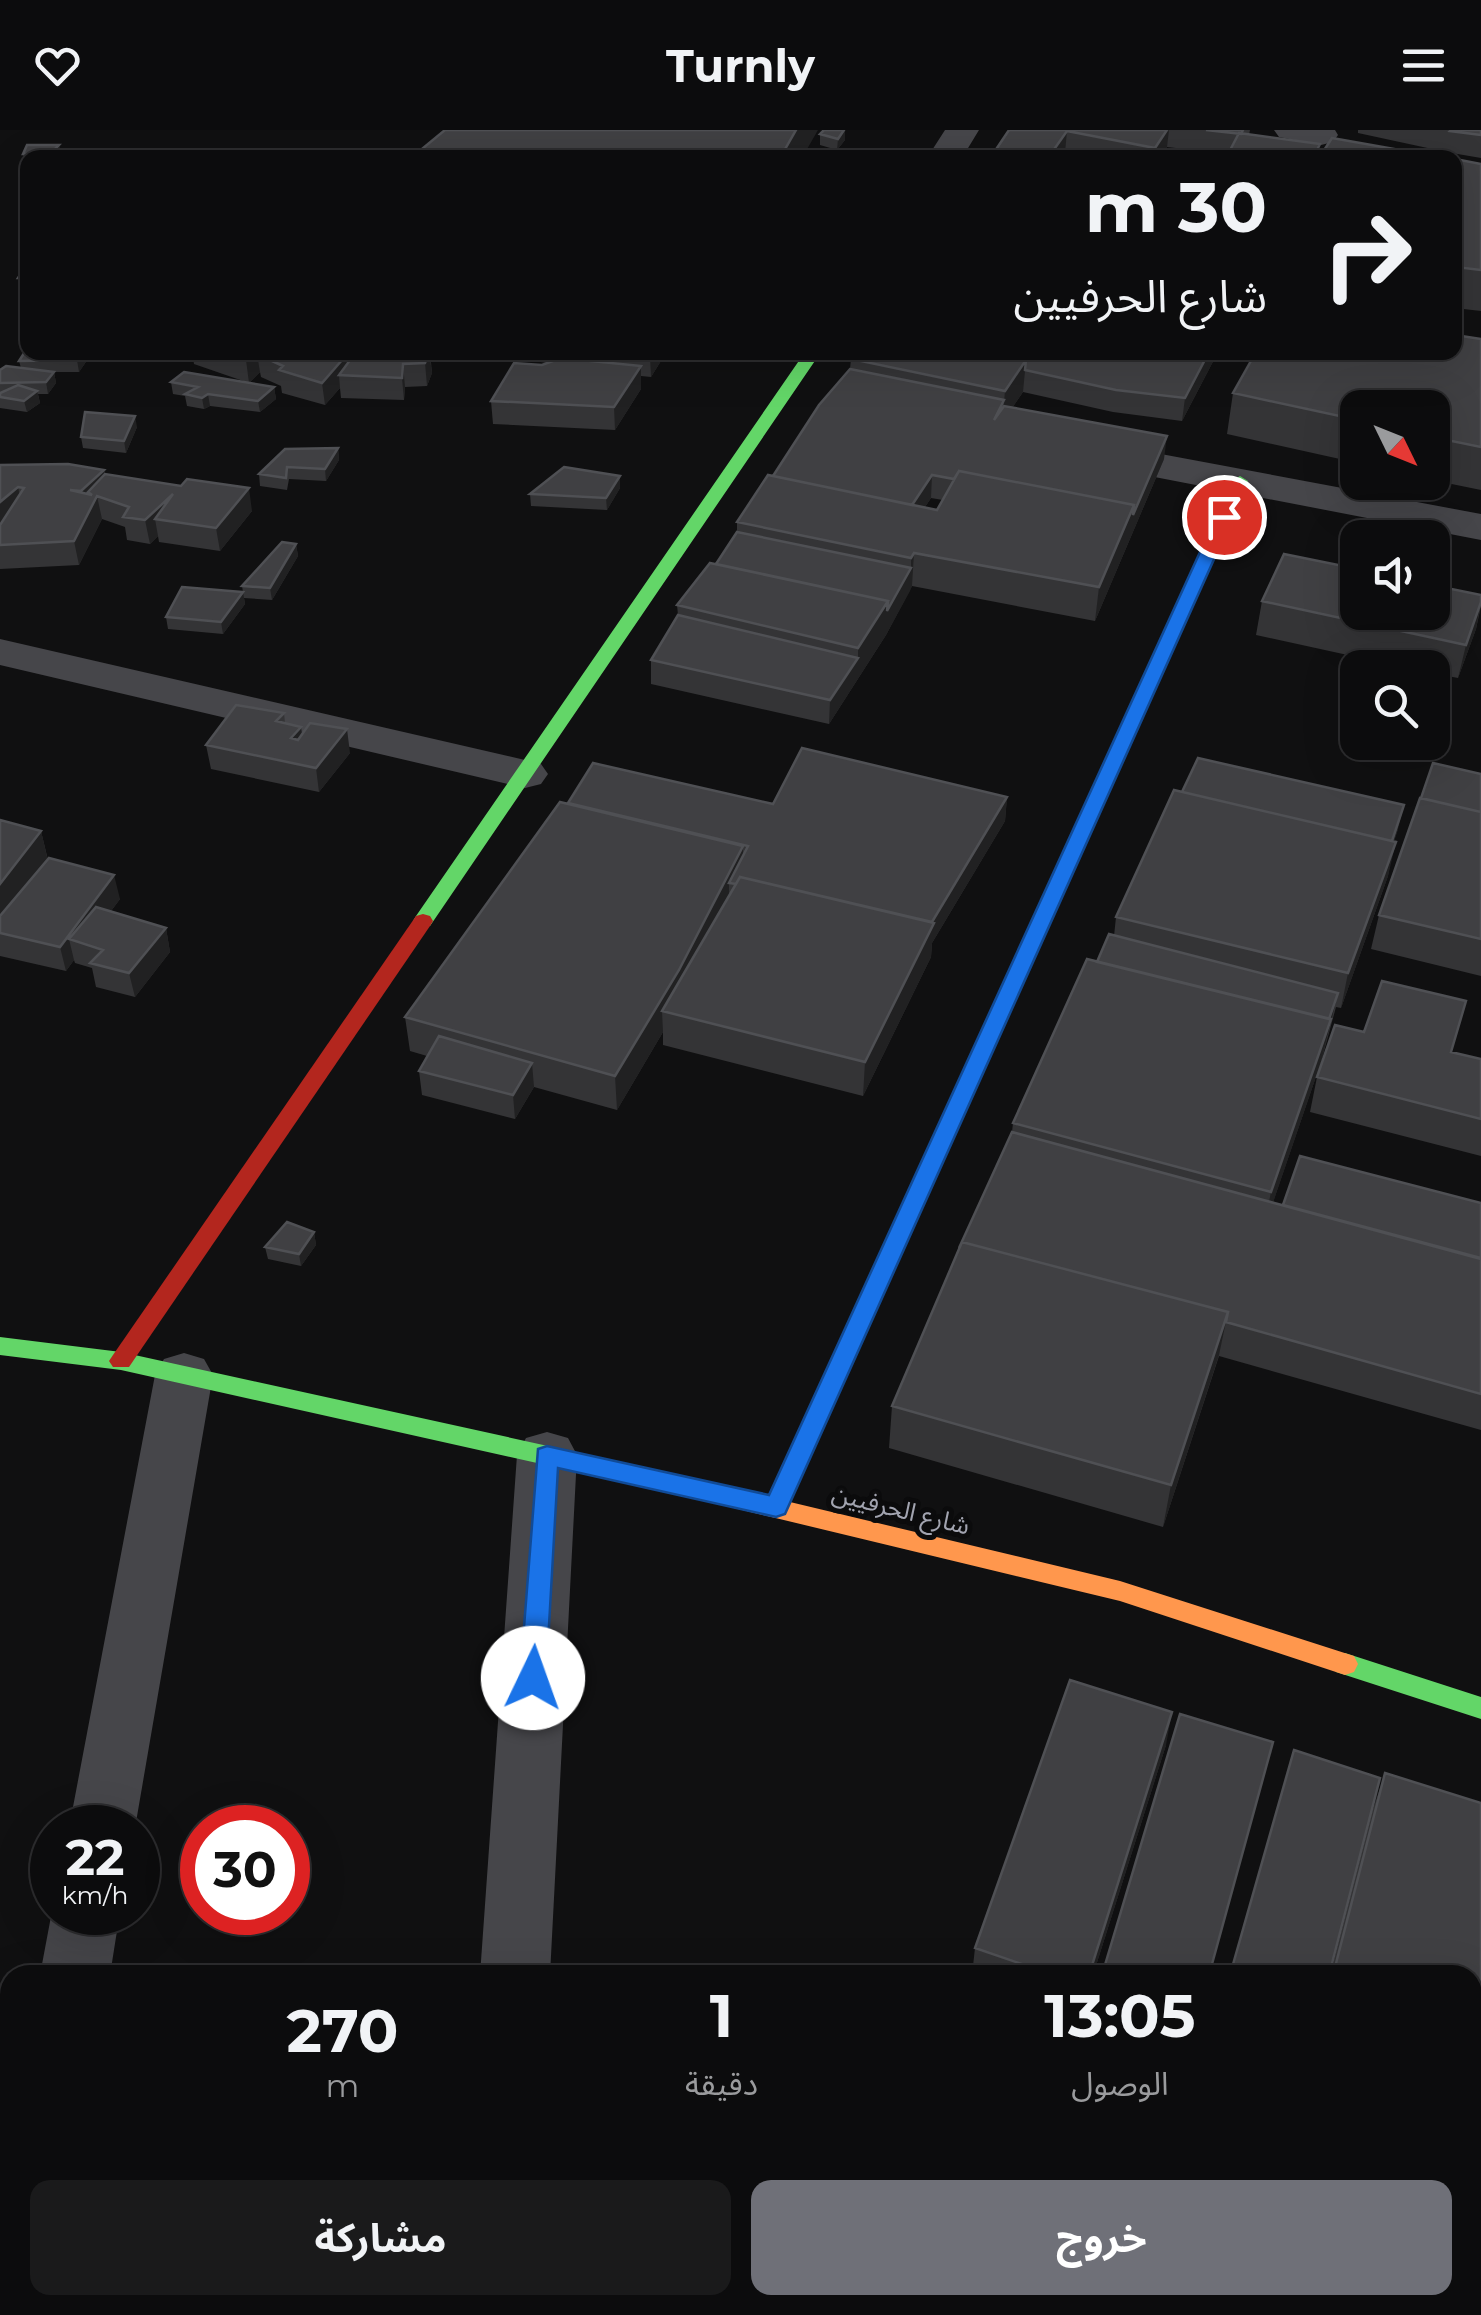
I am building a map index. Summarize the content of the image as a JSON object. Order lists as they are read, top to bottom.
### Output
{
  "streets": {
    "street": ["شارع الحرفيين"]
  },
  "north": "bottom right",
  "page": {
    "header": "Turnly",
    "turn": ["30 m", "شارع الحرفيين"],
    "speed": "22 km/h",
    "limit": "30",
    "eta": [
      "13:05",
      "الوصول",
      "1",
      "دقيقة",
      "270",
      "m"
    ],
    "buttons": ["خروج", "مشاركة"]
  }
}
